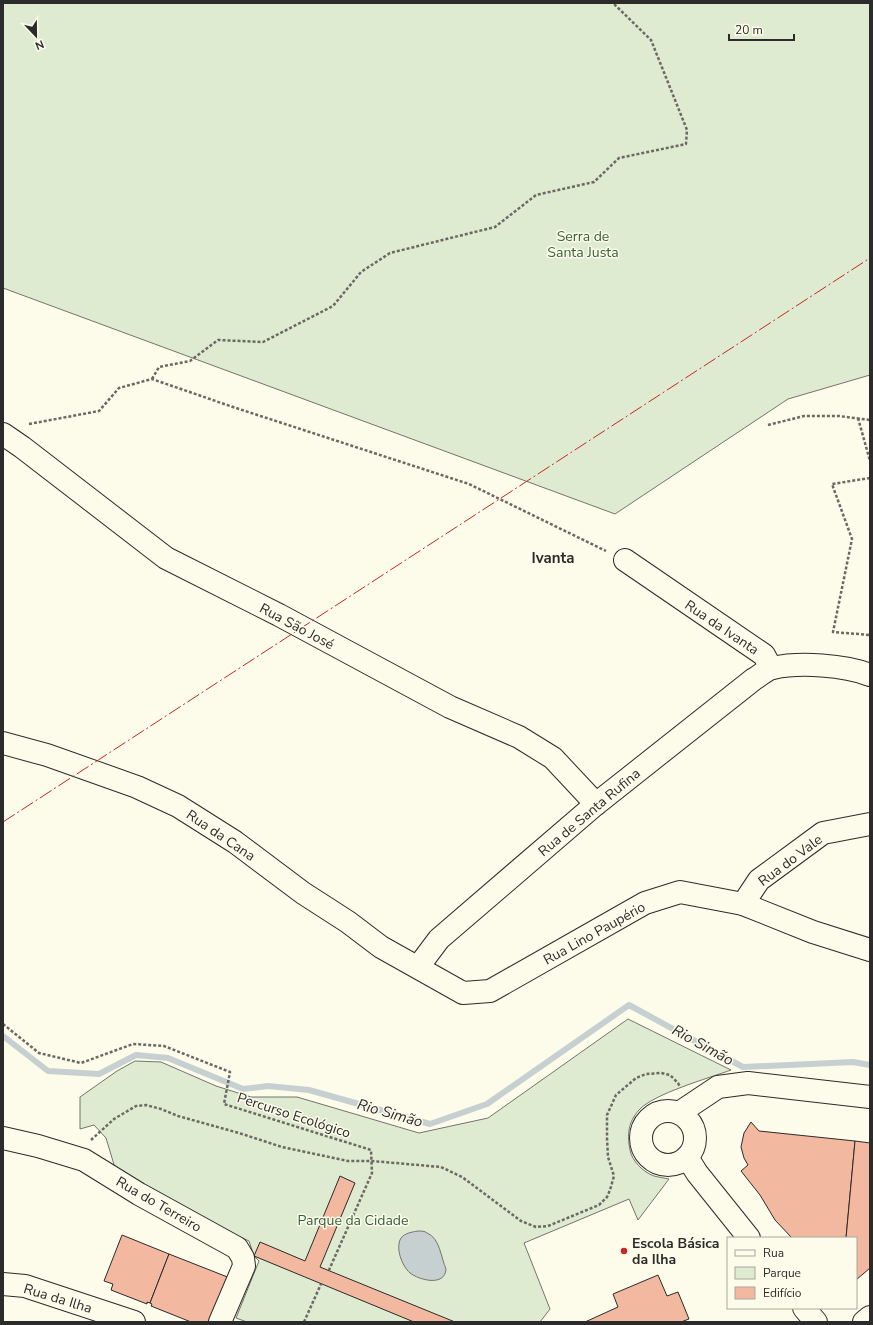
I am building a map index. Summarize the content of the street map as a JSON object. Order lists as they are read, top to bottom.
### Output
{
  "streets": {
    "street": [
      "Rua São José",
      "Rua da Ivanta",
      "Rua de Santa Rufina",
      "Rua da Cana",
      "Rua do Vale",
      "Rua Lino Paupério",
      "Rua do Terreiro",
      "Rua da Ilha"
    ],
    "path": ["Percurso Ecológico"]
  },
  "crossings": [
    ["Rua São José", "Rua de Santa Rufina"],
    ["Rua da Ivanta", "Rua de Santa Rufina"],
    ["Rua de Santa Rufina", "Rua da Cana"],
    ["Rua de Santa Rufina", "Rua Lino Paupério"],
    ["Rua da Cana", "Rua Lino Paupério"],
    ["Rua do Vale", "Rua Lino Paupério"]
  ],
  "districts": ["Ivanta"],
  "water": ["Rio Simão"],
  "parks": ["Serra de Santa Justa", "Parque da Cidade"],
  "places": ["Escola Básica da Ilha"],
  "legend": ["Rua", "Parque", "Edifício"],
  "scale_bar": "20 m",
  "north": "bottom"
}
